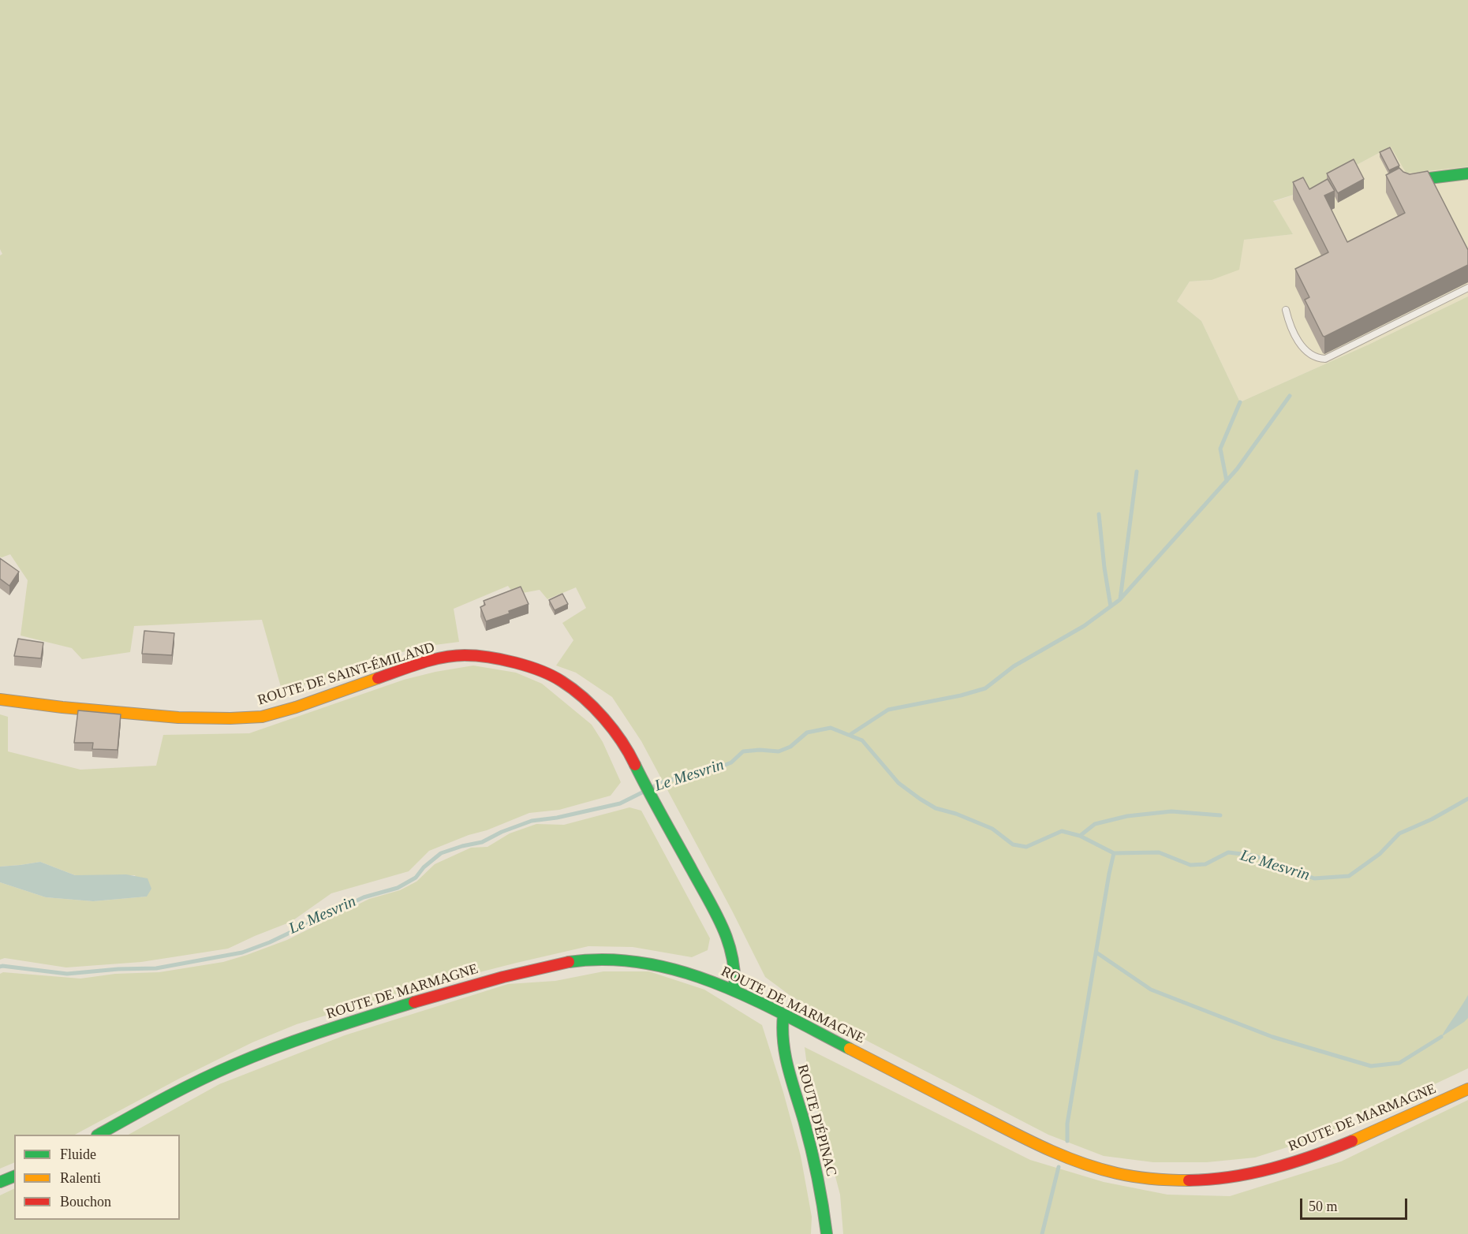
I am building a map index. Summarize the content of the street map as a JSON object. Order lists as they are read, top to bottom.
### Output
{
  "streets": {
    "main road": ["ROUTE DE SAINT-ÉMILAND", "ROUTE DE MARMAGNE", "ROUTE D'ÉPINAC"]
  },
  "crossings": [
    ["ROUTE DE SAINT-ÉMILAND", "ROUTE DE MARMAGNE"],
    ["ROUTE DE MARMAGNE", "ROUTE D'ÉPINAC"]
  ],
  "water": ["Le Mesvrin"],
  "legend": ["Fluide", "Ralenti", "Bouchon"],
  "scale_bar": "50 m"
}
